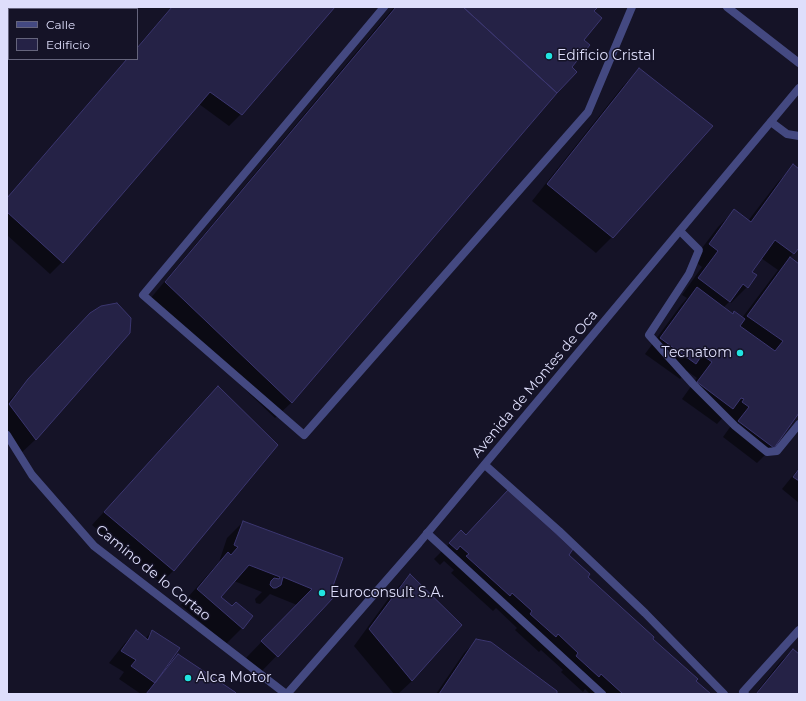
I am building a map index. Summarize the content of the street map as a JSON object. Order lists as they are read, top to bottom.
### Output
{
  "streets": {
    "street": ["Avenida de Montes de Oca", "Camino de lo Cortao"]
  },
  "crossings": [
    ["Avenida de Montes de Oca", "Camino de lo Cortao"]
  ],
  "places": [
    "Edificio Cristal",
    "Tecnatom",
    "Euroconsult S.A.",
    "Alca Motor"
  ],
  "legend": ["Calle", "Edificio"]
}
